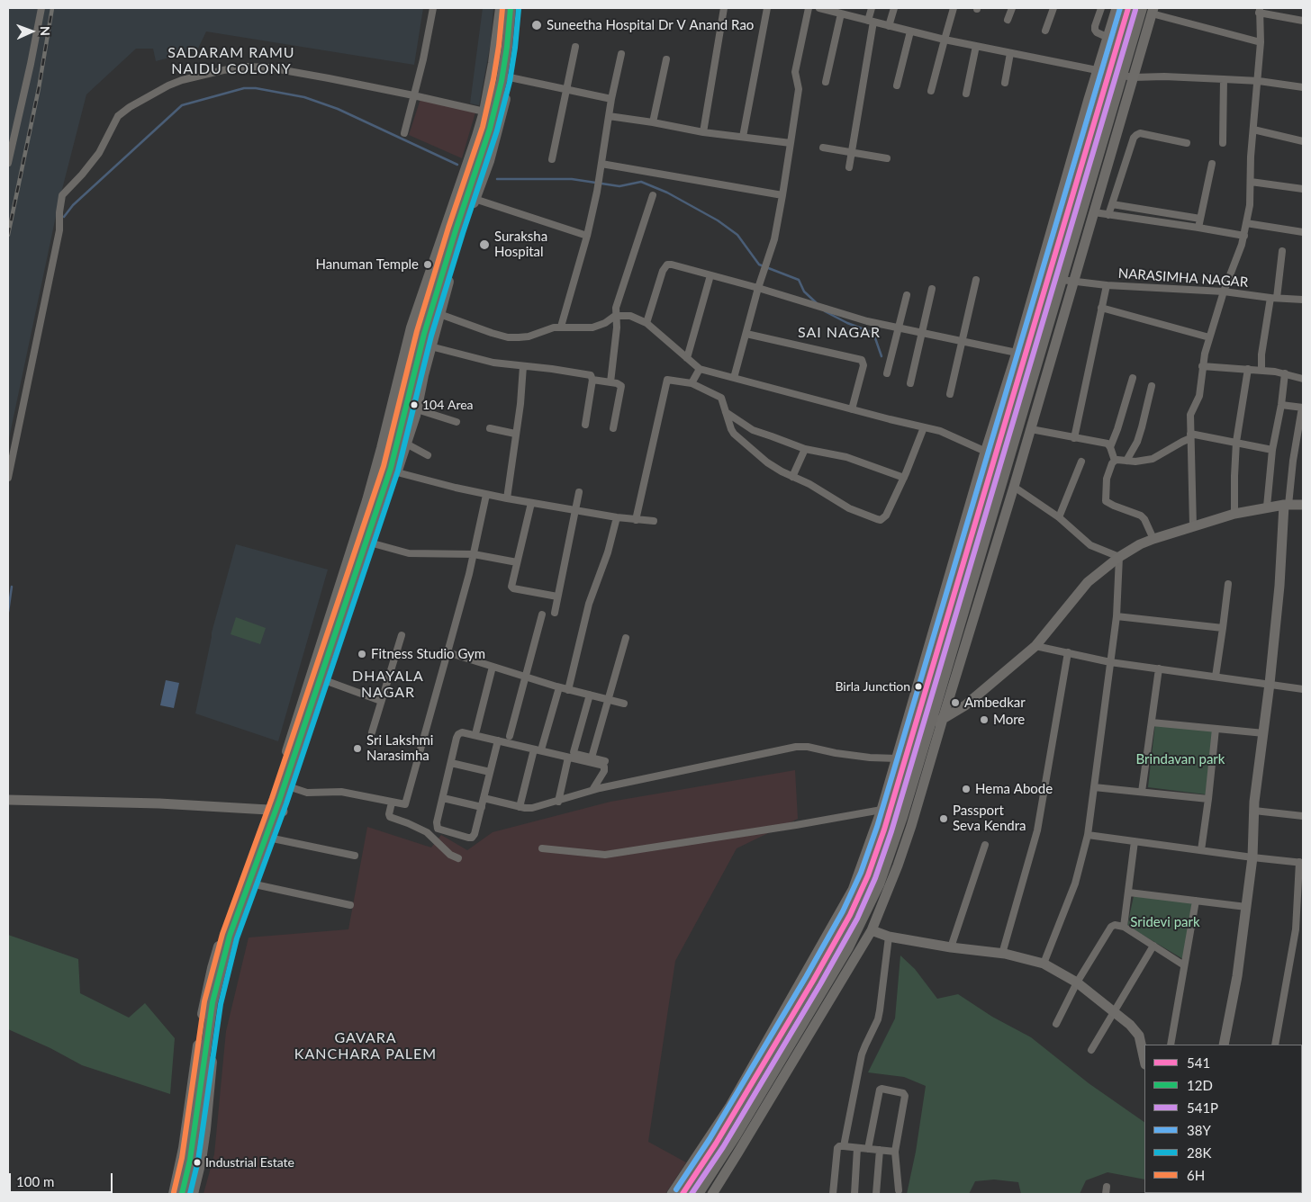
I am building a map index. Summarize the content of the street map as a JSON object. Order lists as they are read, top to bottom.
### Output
{
  "streets": {
    "street": ["NARASIMHA NAGAR"]
  },
  "districts": [
    "SADARAM RAMU NAIDU COLONY",
    "SAI NAGAR",
    "DHAYALA NAGAR",
    "GAVARA KANCHARA PALEM"
  ],
  "parks": ["Brindavan park", "Sridevi park"],
  "places": [
    "Suneetha Hospital Dr V Anand Rao",
    "Suraksha Hospital",
    "Hanuman Temple",
    "104 Area",
    "Fitness Studio Gym",
    "Birla Junction",
    "Ambedkar",
    "More",
    "Sri Lakshmi Narasimha",
    "Hema Abode",
    "Passport Seva Kendra",
    "Industrial Estate"
  ],
  "lines": [
    "transit line 541",
    "transit line 12D",
    "transit line 38Y",
    "transit line 6H",
    "transit line 28K",
    "transit line 541P"
  ],
  "legend": [
    "541",
    "12D",
    "541P",
    "38Y",
    "28K",
    "6H"
  ],
  "scale_bar": "100 m",
  "north": "right"
}
